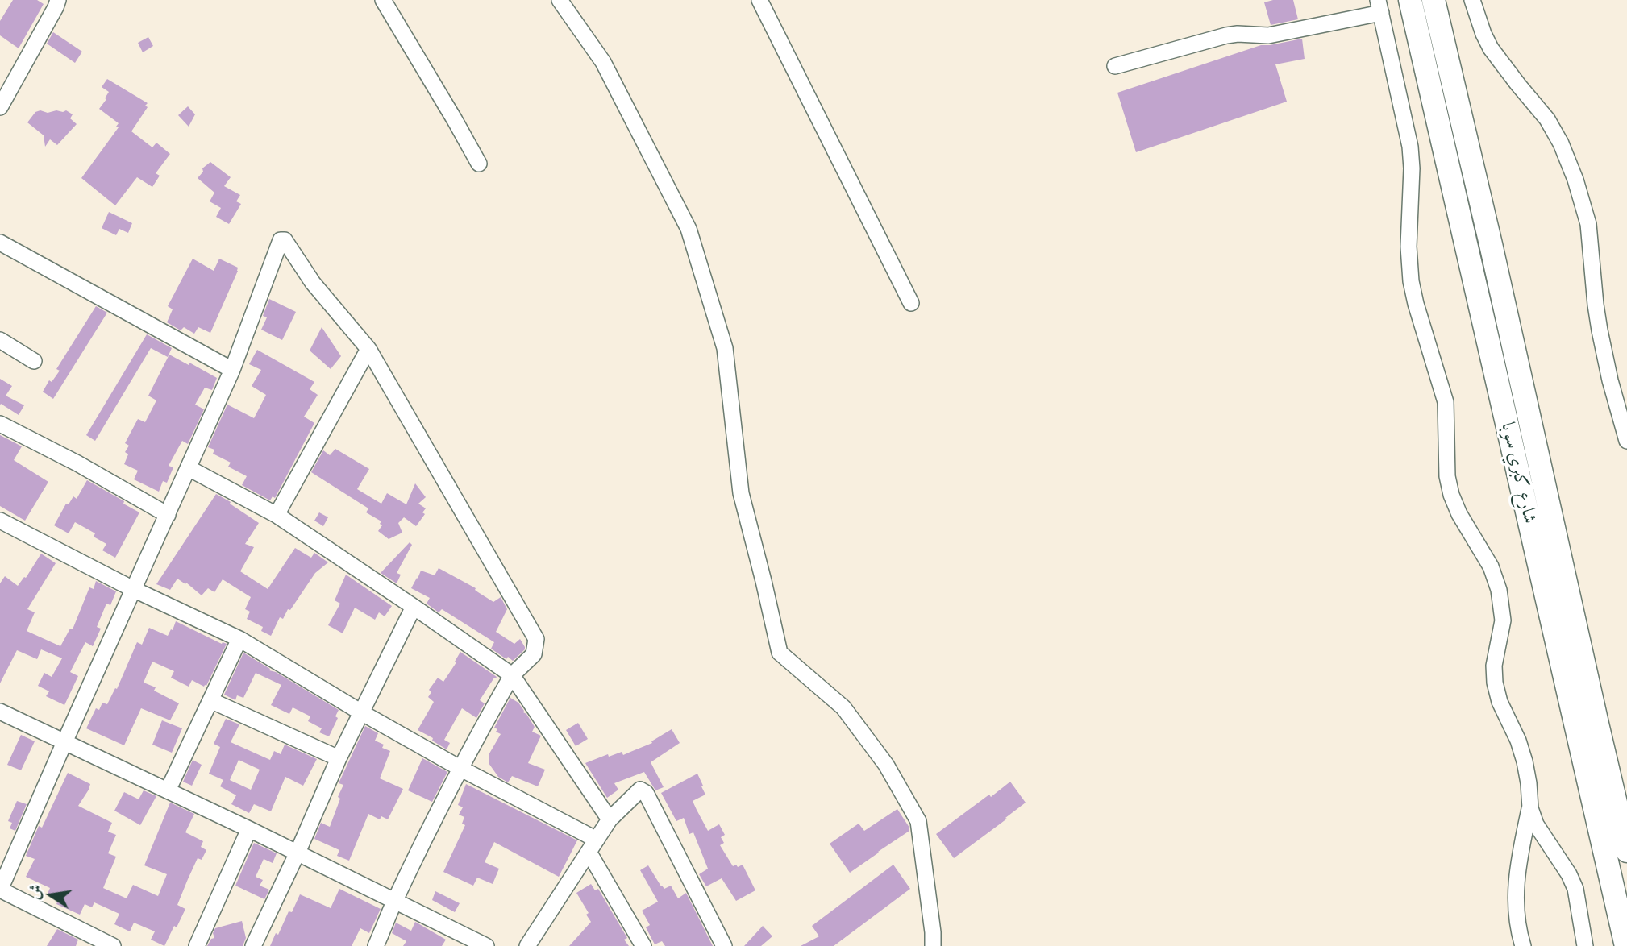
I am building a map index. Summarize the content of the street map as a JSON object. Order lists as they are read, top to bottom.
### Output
{
  "streets": {
    "highway": ["شارع كبري سوبا"]
  },
  "north": "left"
}
